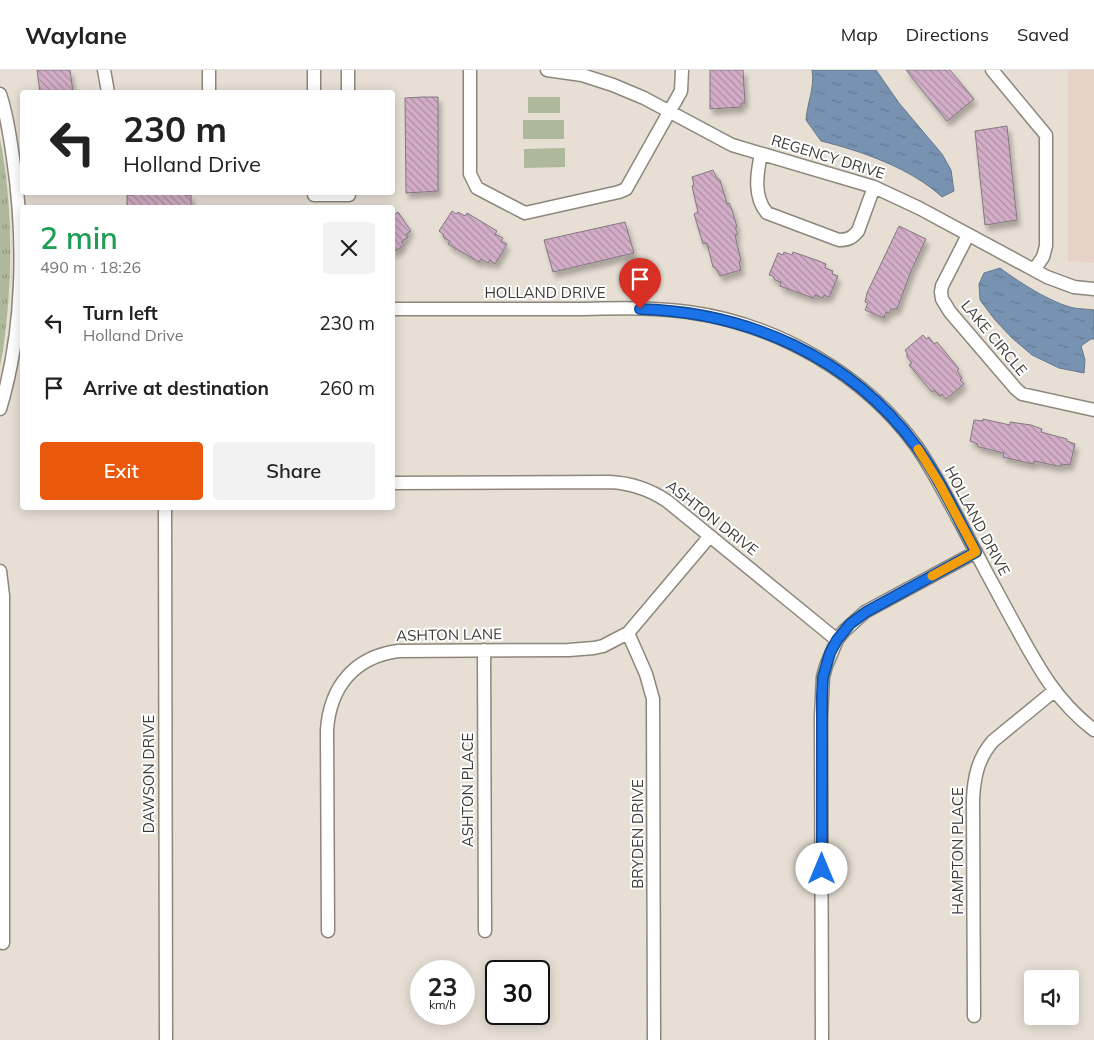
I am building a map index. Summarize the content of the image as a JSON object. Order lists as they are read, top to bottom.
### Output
{
  "streets": {
    "street": [
      "REGENCY DRIVE",
      "HOLLAND DRIVE",
      "LAKE CIRCLE",
      "ASHTON DRIVE",
      "ASHTON LANE",
      "DAWSON DRIVE",
      "ASHTON PLACE",
      "BRYDEN DRIVE",
      "HAMPTON PLACE"
    ]
  },
  "crossings": [
    ["REGENCY DRIVE", "LAKE CIRCLE"],
    ["HOLLAND DRIVE", "HAMPTON PLACE"],
    ["ASHTON DRIVE", "ASHTON LANE"],
    ["ASHTON LANE", "ASHTON PLACE"],
    ["ASHTON LANE", "BRYDEN DRIVE"]
  ],
  "page": {
    "header": "Waylane",
    "nav": ["Map", "Directions", "Saved"],
    "turn": ["230 m", "Holland Drive"],
    "heading": ["2 min", "490 m · 18:26"],
    "list": [
      {
        "name": "Turn left",
        "note": "Holland Drive",
        "value": "230 m"
      },
      {
        "name": "Arrive at destination",
        "value": "260 m"
      }
    ],
    "buttons": ["Exit", "Share"],
    "speed": "23 km/h",
    "limit": "30"
  }
}
